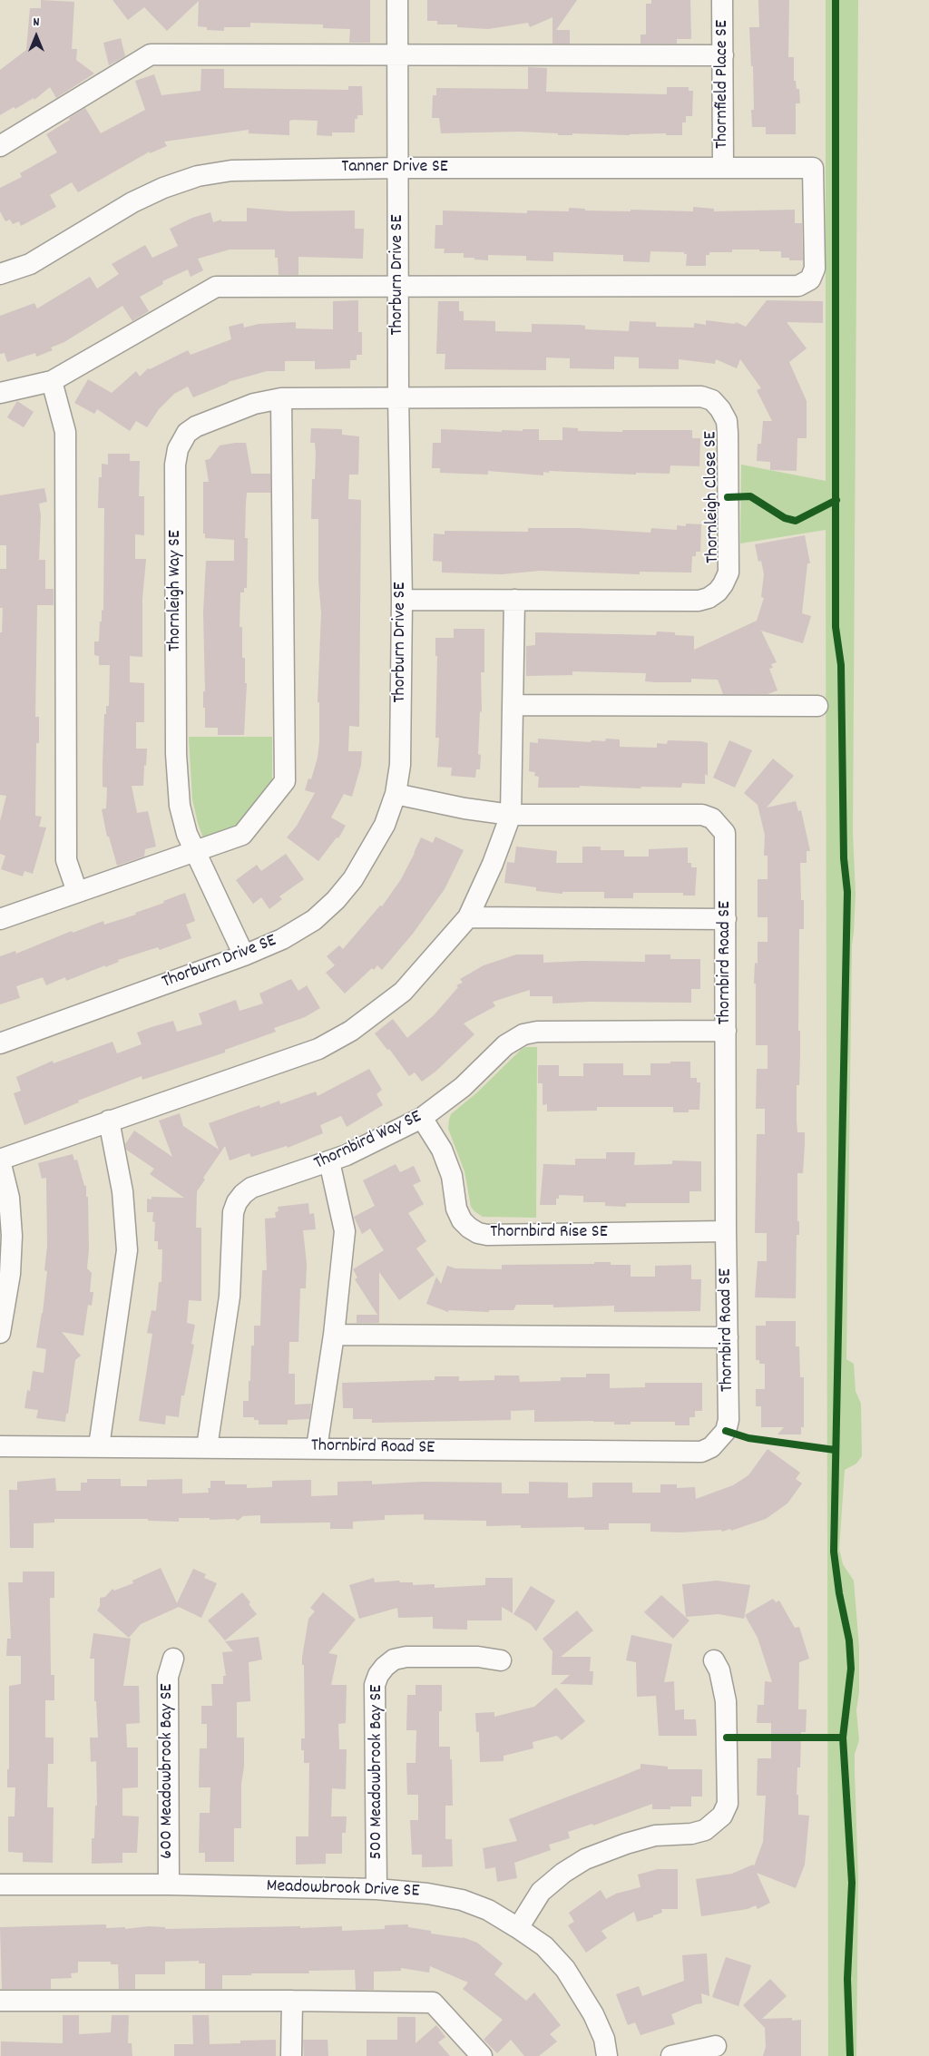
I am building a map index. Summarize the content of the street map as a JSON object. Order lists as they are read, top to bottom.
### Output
{
  "streets": {
    "street": [
      "Thornfield Place SE",
      "Tanner Drive SE",
      "Thorburn Drive SE",
      "Thornleigh Close SE",
      "Thornleigh Way SE",
      "Thornbird Road SE",
      "Thornbird Way SE",
      "Thornbird Rise SE",
      "600 Meadowbrook Bay SE",
      "500 Meadowbrook Bay SE",
      "Meadowbrook Drive SE"
    ]
  },
  "crossings": [
    ["Thornfield Place SE", "Tanner Drive SE"],
    ["Tanner Drive SE", "Thorburn Drive SE"],
    ["Thorburn Drive SE", "Thornleigh Close SE"],
    ["Thorburn Drive SE", "Thornleigh Way SE"],
    ["Thorburn Drive SE", "Thornbird Road SE"],
    ["Thornleigh Close SE", "Thornleigh Way SE"],
    ["Thornbird Road SE", "Thornbird Way SE"],
    ["Thornbird Road SE", "Thornbird Rise SE"],
    ["Thornbird Way SE", "Thornbird Rise SE"],
    ["600 Meadowbrook Bay SE", "Meadowbrook Drive SE"],
    ["500 Meadowbrook Bay SE", "Meadowbrook Drive SE"]
  ],
  "north": "top"
}
